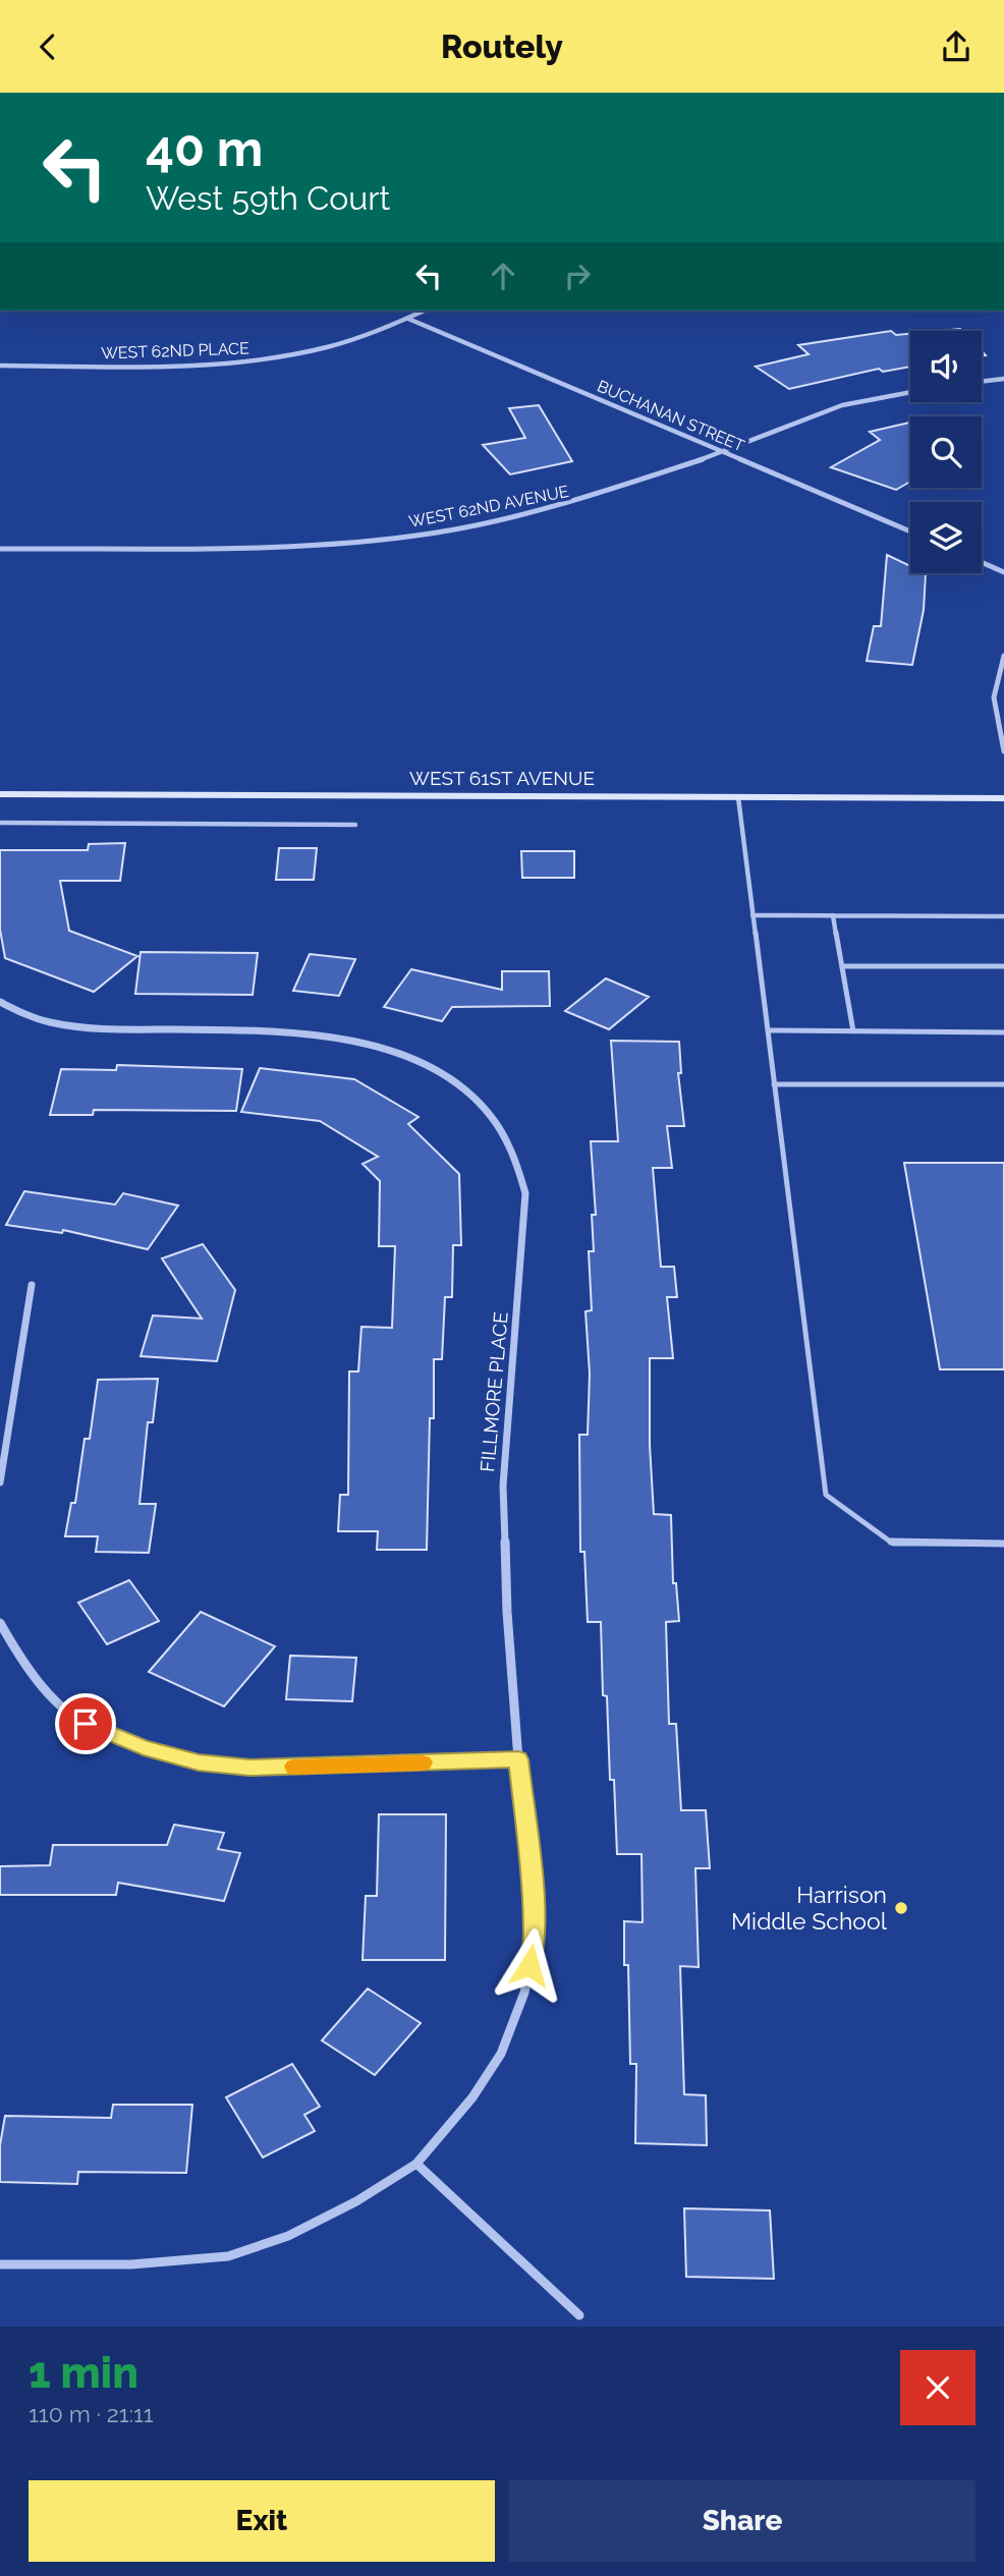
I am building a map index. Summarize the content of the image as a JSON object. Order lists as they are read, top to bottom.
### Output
{
  "streets": {
    "main road": ["WEST 61ST AVENUE"],
    "street": [
      "WEST 62ND PLACE",
      "BUCHANAN STREET",
      "WEST 62ND AVENUE",
      "FILLMORE PLACE"
    ]
  },
  "crossings": [
    ["WEST 62ND PLACE", "BUCHANAN STREET"],
    ["BUCHANAN STREET", "WEST 62ND AVENUE"]
  ],
  "places": ["Harrison Middle School"],
  "page": {
    "header": "Routely",
    "turn": ["40 m", "West 59th Court"],
    "heading": ["1 min", "110 m · 21:11"],
    "buttons": ["Exit", "Share"]
  }
}
